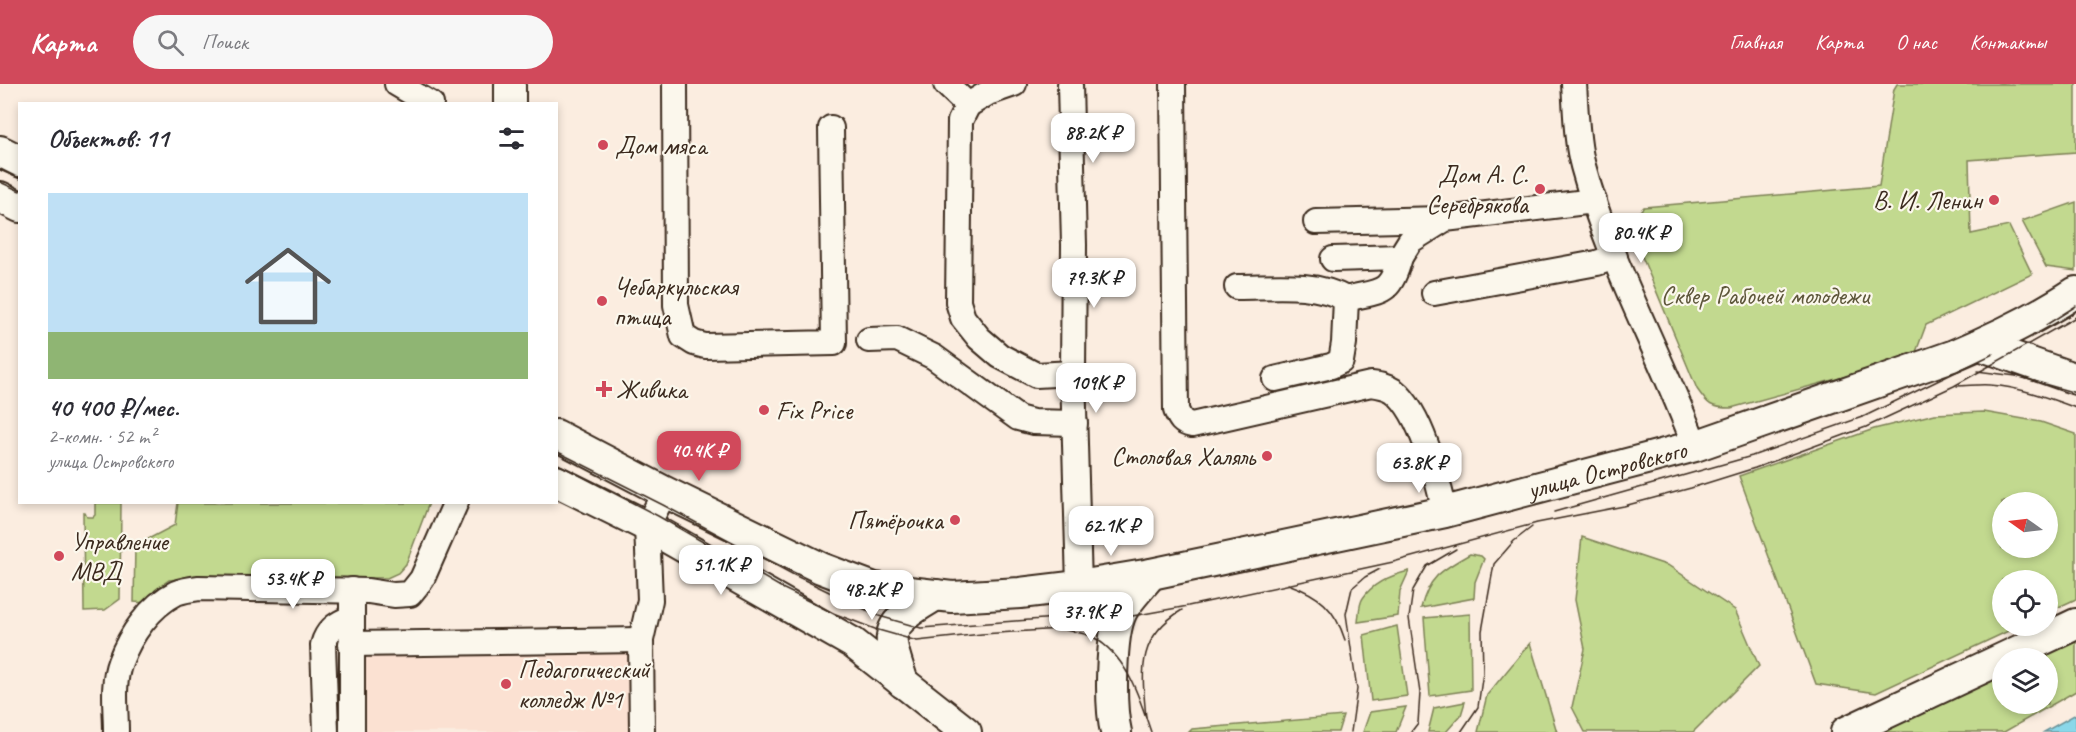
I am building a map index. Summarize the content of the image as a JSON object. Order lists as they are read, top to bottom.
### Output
{
  "streets": {
    "main road": ["улица Островского"]
  },
  "parks": ["Сквер Рабочей молодежи"],
  "places": {
    "other": [
      "Дом мяса",
      "Дом А. С. Серебрякова",
      "В. И. Ленин",
      "Чебаркульская птица",
      "Fix Price",
      "Столовая Халяль",
      "Пятёрочка",
      "Управление МВД",
      "Педагогический колледж №1"
    ],
    "health": ["Живика"]
  },
  "north": "left",
  "page": {
    "header": "Карта",
    "search": "Поиск",
    "nav": [
      "Главная",
      "Карта",
      "О нас",
      "Контакты"
    ],
    "heading": "Объектов: 11",
    "price": [
      "88.2K ₽",
      "80.4K ₽",
      "79.3K ₽",
      "109K ₽",
      "40.4K ₽",
      "63.8K ₽",
      "62.1K ₽",
      "51.1K ₽",
      "53.4K ₽",
      "48.2K ₽",
      "37.9K ₽"
    ],
    "list": [
      {
        "name": "40 400 ₽/мес.",
        "note": "2-комн. · 52 m² · улица Островского"
      }
    ]
  }
}
